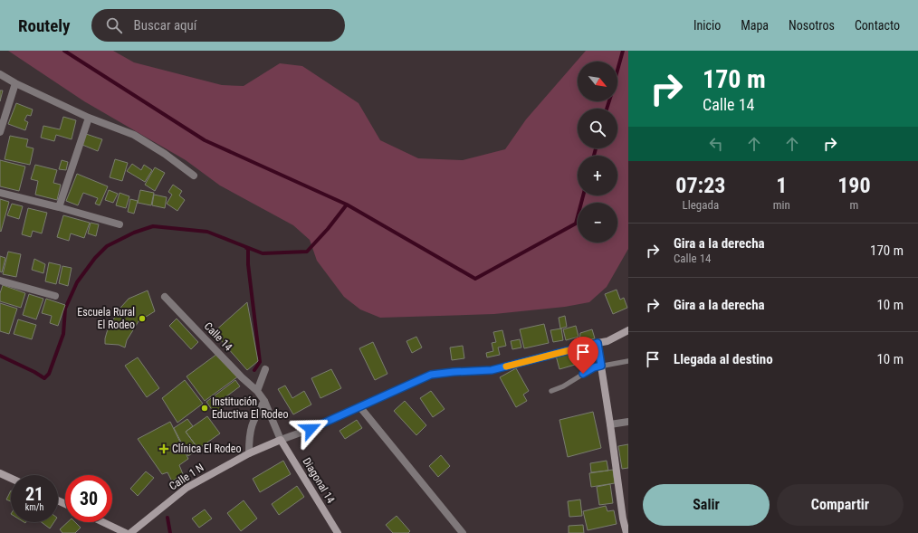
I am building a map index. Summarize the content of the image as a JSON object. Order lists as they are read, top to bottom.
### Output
{
  "streets": {
    "street": ["Calle 14", "Calle 1 N", "Diagonal 14"]
  },
  "crossings": [
    ["Calle 14", "Calle 1 N"],
    ["Calle 14", "Diagonal 14"],
    ["Calle 1 N", "Diagonal 14"]
  ],
  "places": {
    "other": ["Escuela Rural El Rodeo", "Institución Eductiva El Rodeo"],
    "health": ["Clínica El Rodeo"]
  },
  "north": "bottom right",
  "page": {
    "header": "Routely",
    "search": "Buscar aquí",
    "nav": [
      "Inicio",
      "Mapa",
      "Nosotros",
      "Contacto"
    ],
    "turn": ["170 m", "Calle 14"],
    "map_buttons": ["+", "−"],
    "eta": [
      "07:23",
      "Llegada",
      "1",
      "min",
      "190",
      "m"
    ],
    "list": [
      {
        "name": "Gira a la derecha",
        "note": "Calle 14",
        "value": "170 m"
      },
      {
        "name": "Gira a la derecha",
        "value": "10 m"
      },
      {
        "name": "Llegada al destino",
        "value": "10 m"
      }
    ],
    "speed": "21 km/h",
    "limit": "30",
    "buttons": ["Salir", "Compartir"]
  }
}
